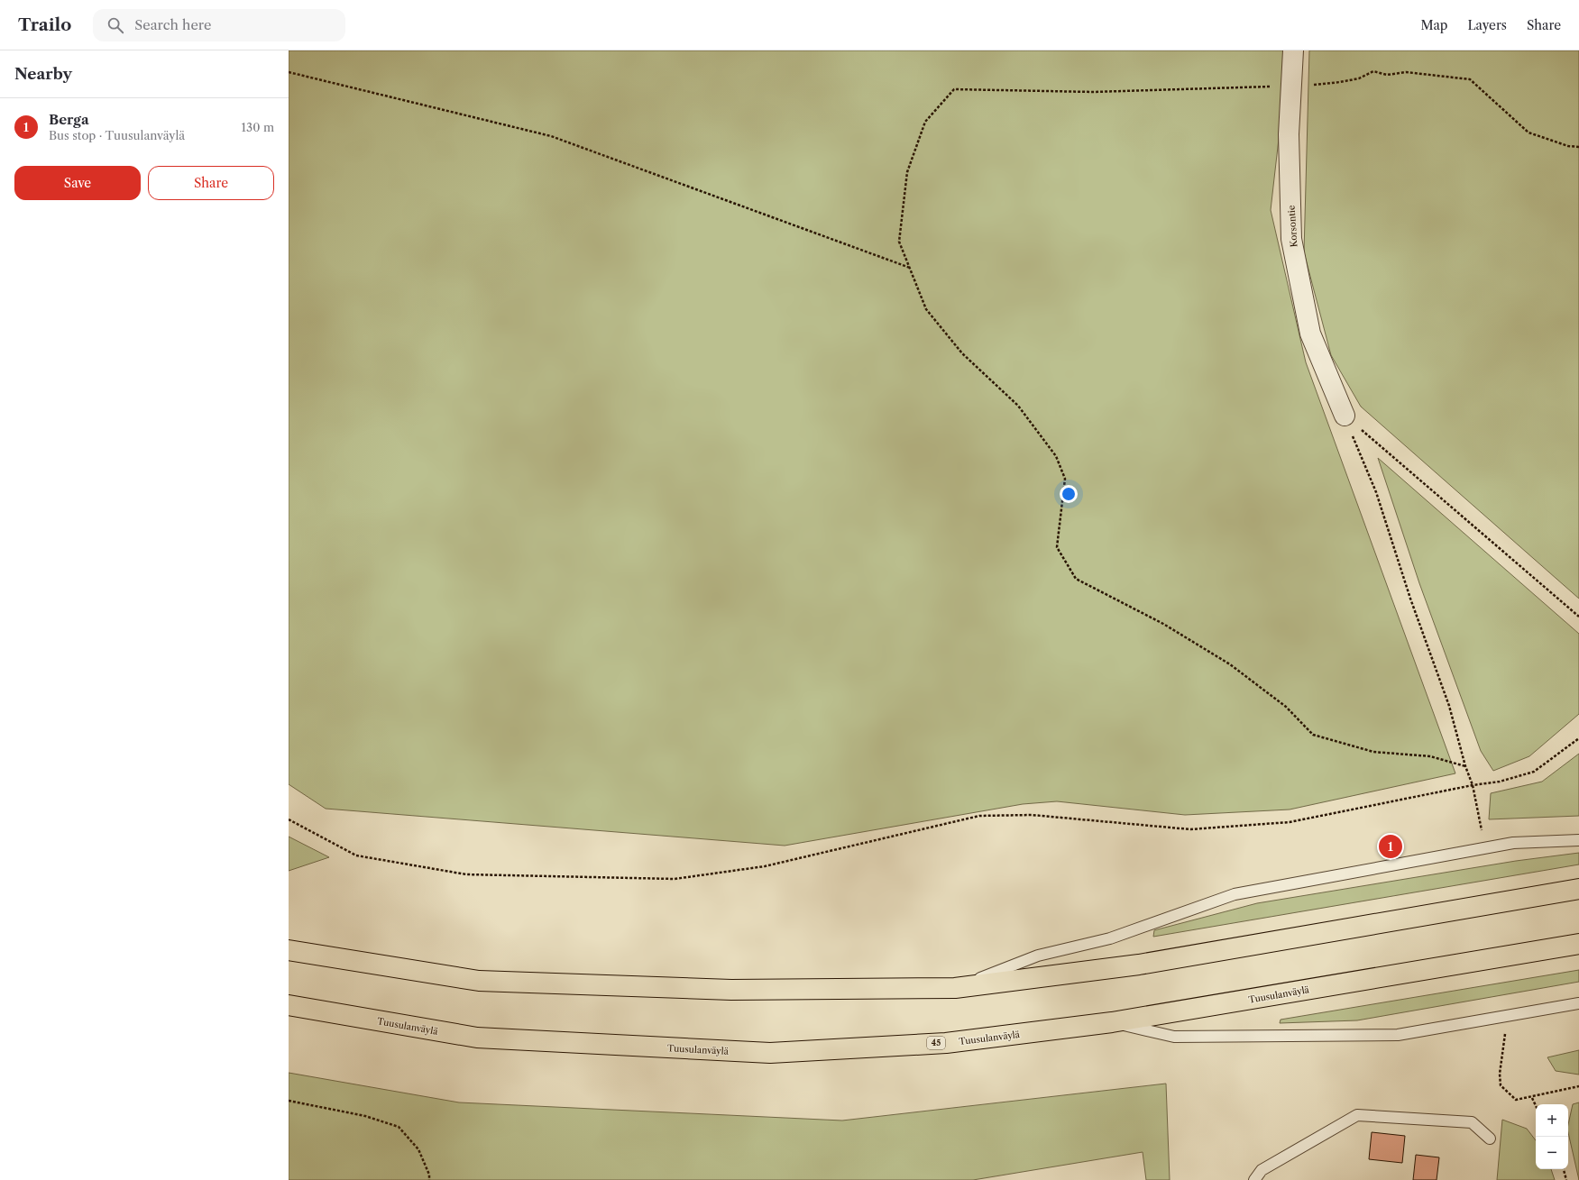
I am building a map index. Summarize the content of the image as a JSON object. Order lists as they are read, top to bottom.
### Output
{
  "streets": {
    "highway": ["Tuusulanväylä", "45"],
    "street": ["Korsontie"]
  },
  "page": {
    "header": "Trailo",
    "search": "Search here",
    "nav": ["Map", "Layers", "Share"],
    "heading": "Nearby",
    "list": [
      {
        "mark": "1",
        "name": "Berga",
        "note": "Bus stop · Tuusulanväylä",
        "value": "130 m"
      }
    ],
    "buttons": ["Save", "Share"],
    "pins": "1",
    "map_buttons": ["+", "−"]
  }
}
